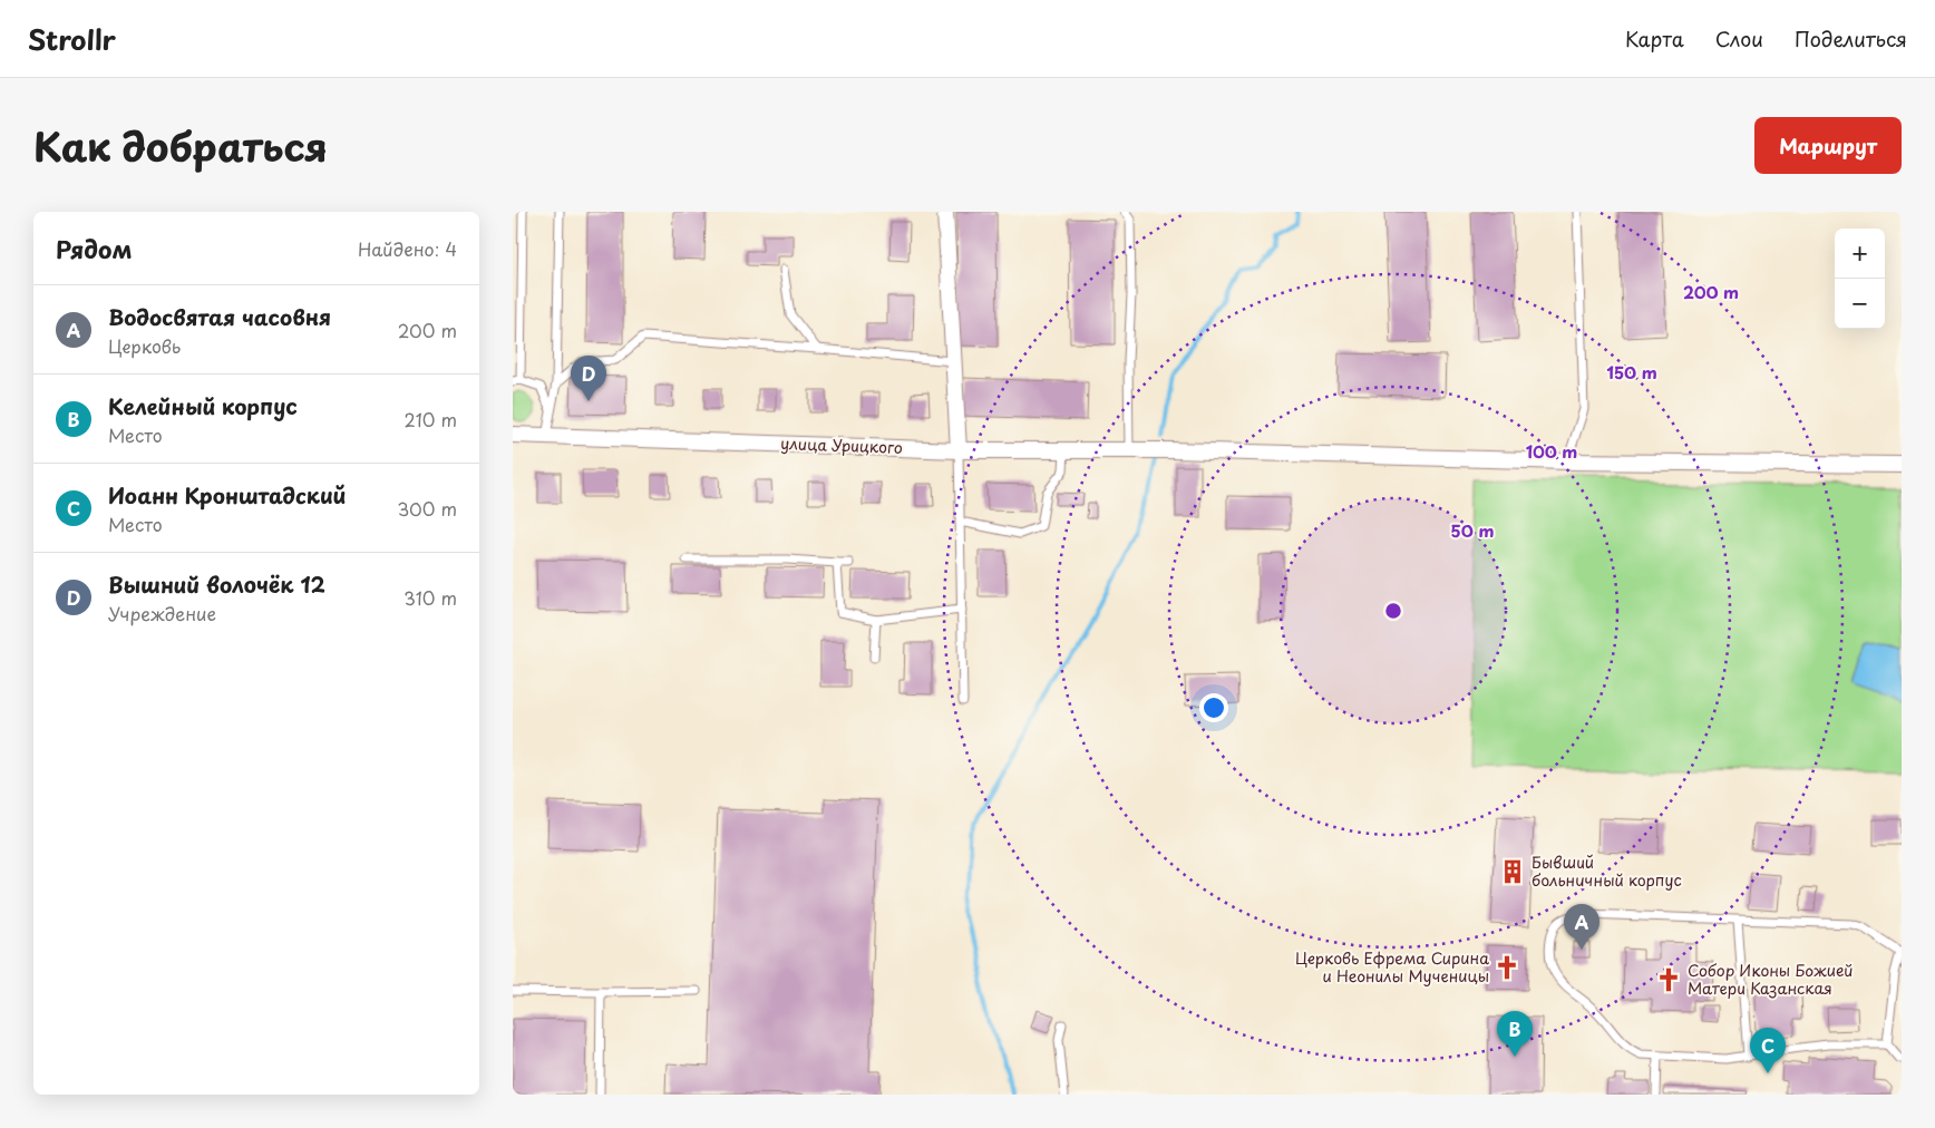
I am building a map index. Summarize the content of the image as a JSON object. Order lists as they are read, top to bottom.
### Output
{
  "streets": {
    "street": ["улица Урицкого"]
  },
  "places": {
    "building": ["Бывший больничный корпус"],
    "church": ["Церковь Ефрема Сирина и Неонилы Мученицы", "Собор Иконы Божией Матери Казанская"]
  },
  "page": {
    "header": "Strollr",
    "nav": ["Карта", "Слои", "Поделиться"],
    "title": "Как добраться",
    "buttons": "Маршрут",
    "heading": ["Рядом", "Найдено: 4"],
    "map_buttons": ["+", "−"],
    "list": [
      {
        "mark": "A",
        "name": "Водосвятая часовня",
        "note": "Церковь",
        "value": "200 m"
      },
      {
        "mark": "B",
        "name": "Келейный корпус",
        "note": "Место",
        "value": "210 m"
      },
      {
        "mark": "C",
        "name": "Иоанн Кронштадский",
        "note": "Место",
        "value": "300 m"
      },
      {
        "mark": "D",
        "name": "Вышний волочёк 12",
        "note": "Учреждение",
        "value": "310 m"
      }
    ],
    "pins": [
      "D",
      "A",
      "B",
      "C"
    ]
  },
  "rings": [
    "200 m",
    "150 m",
    "100 m",
    "50 m"
  ]
}
